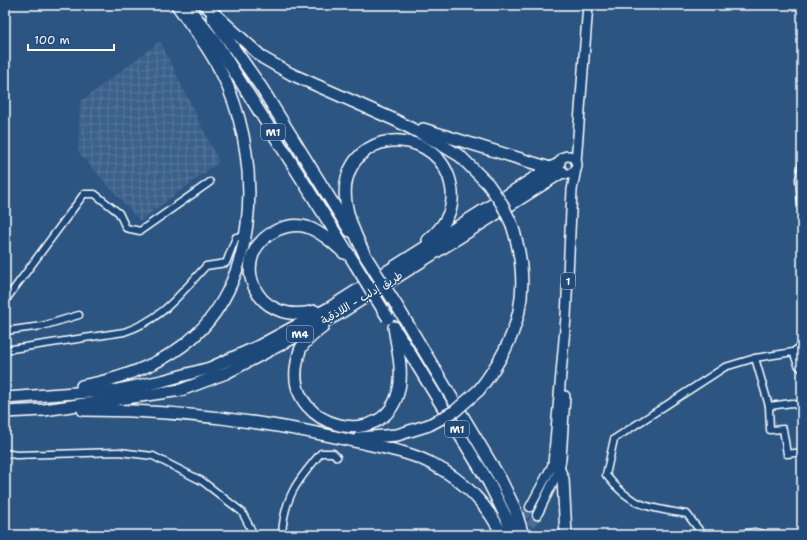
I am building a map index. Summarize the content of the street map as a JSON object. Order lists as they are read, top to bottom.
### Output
{
  "streets": {
    "highway": ["M1", "طريق إدلب - اللاذقية", "M4"],
    "main road": ["1"]
  },
  "crossings": [
    ["1", "طريق إدلب - اللاذقية"]
  ],
  "scale_bar": "100 m"
}
